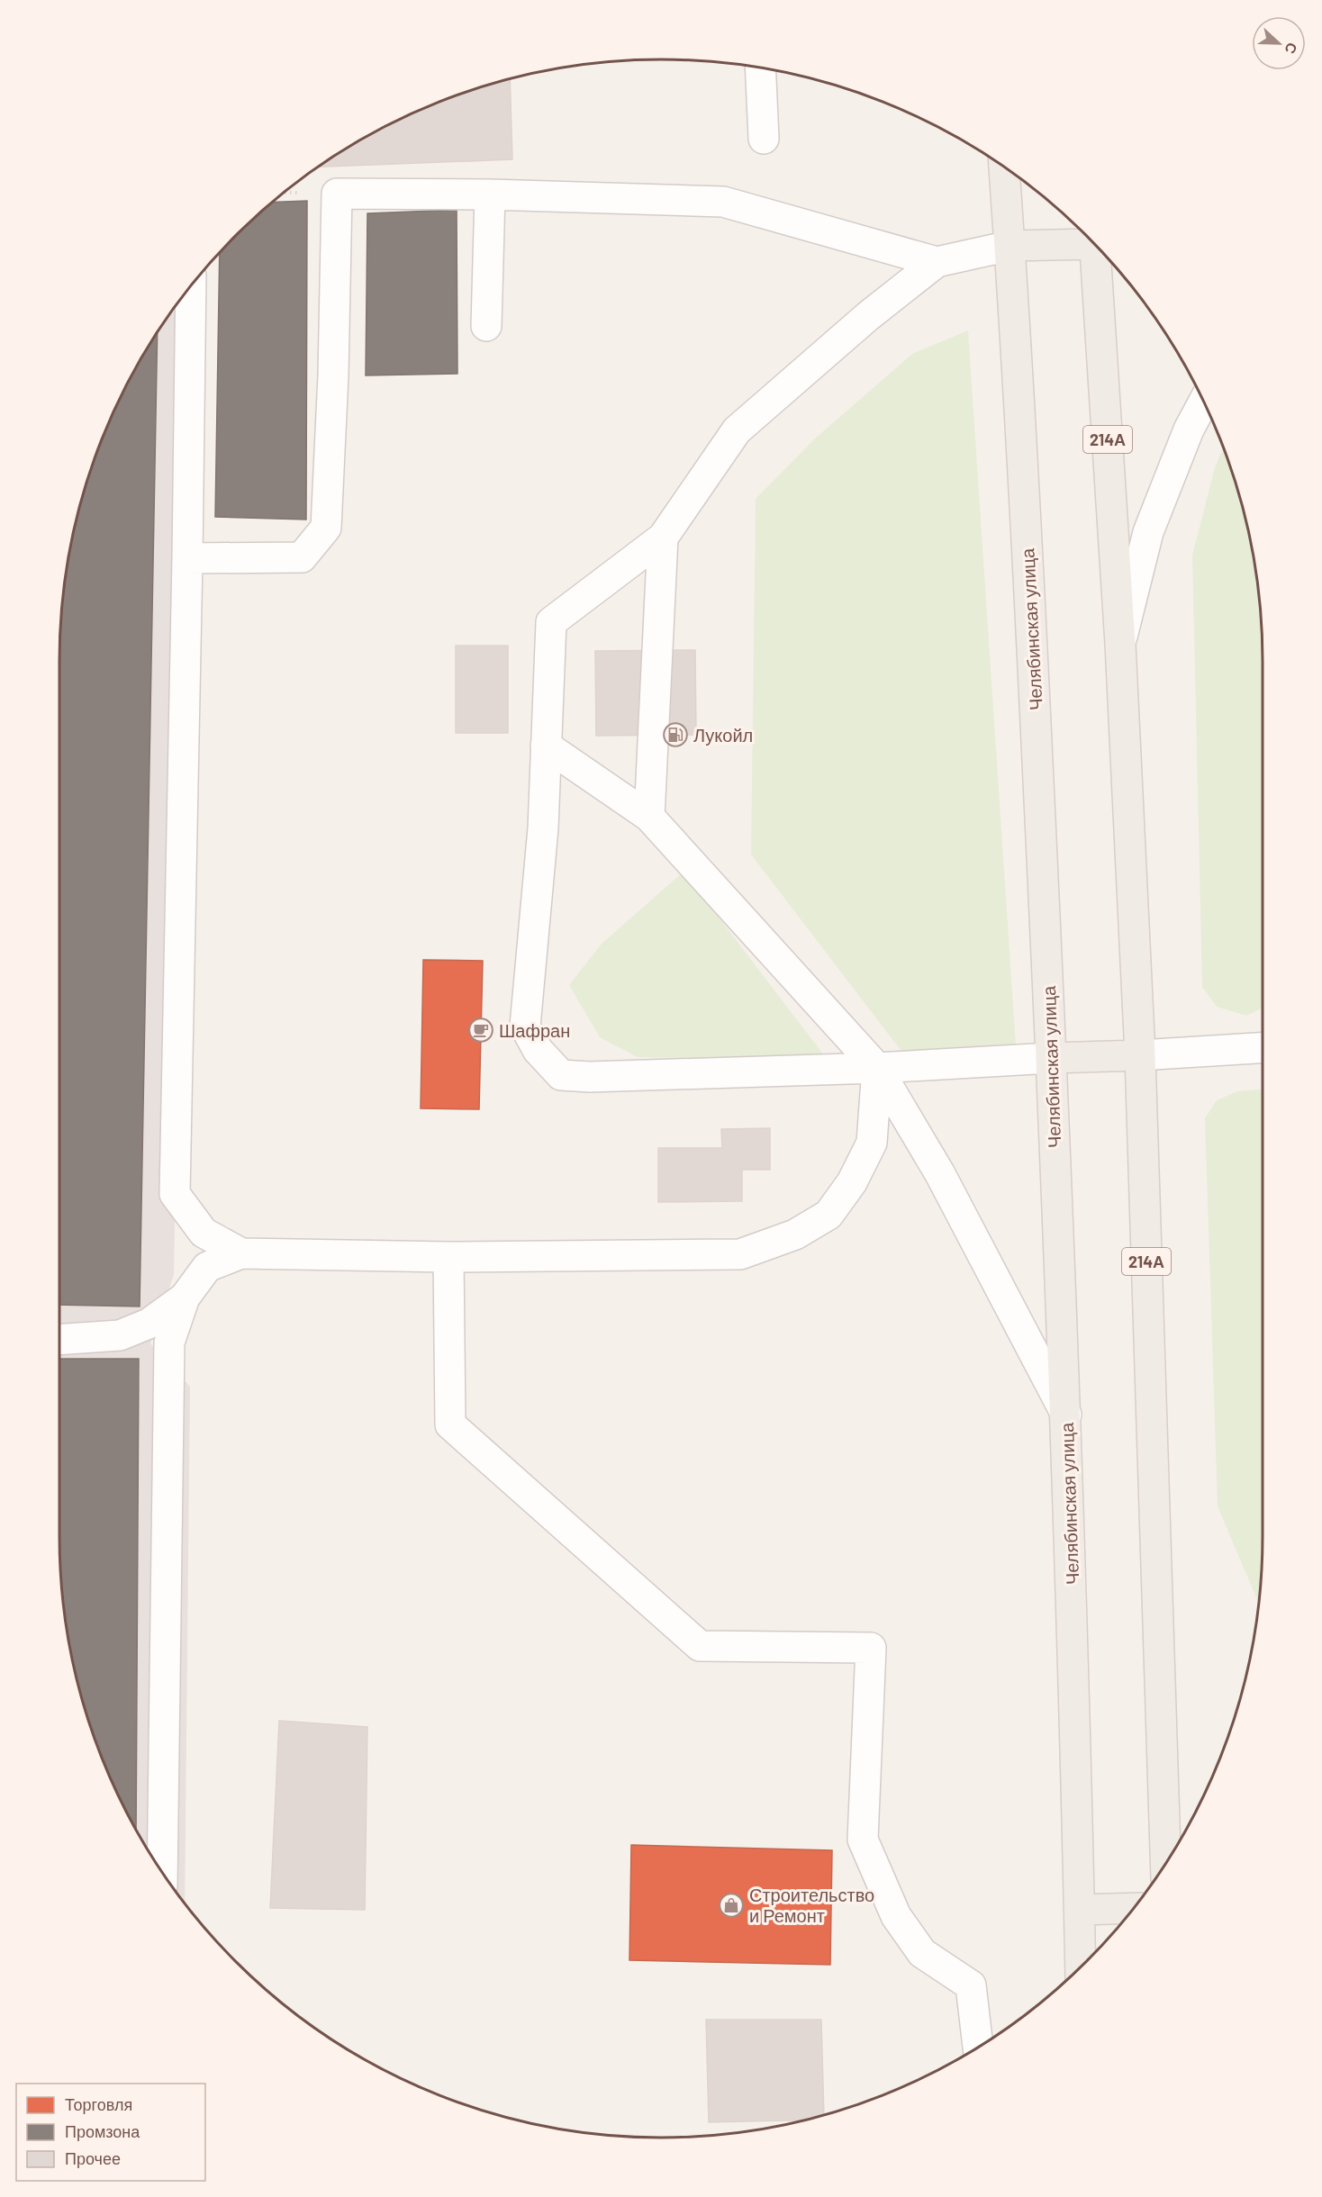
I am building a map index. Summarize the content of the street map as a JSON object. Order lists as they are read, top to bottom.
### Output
{
  "streets": {
    "main road": ["214А", "Челябинская улица"]
  },
  "places": {
    "fuel station": ["Лукойл"],
    "cafe": ["Шафран"],
    "shop": ["Строительство и Ремонт"]
  },
  "legend": ["Торговля", "Промзона", "Прочее"],
  "north": "right"
}
